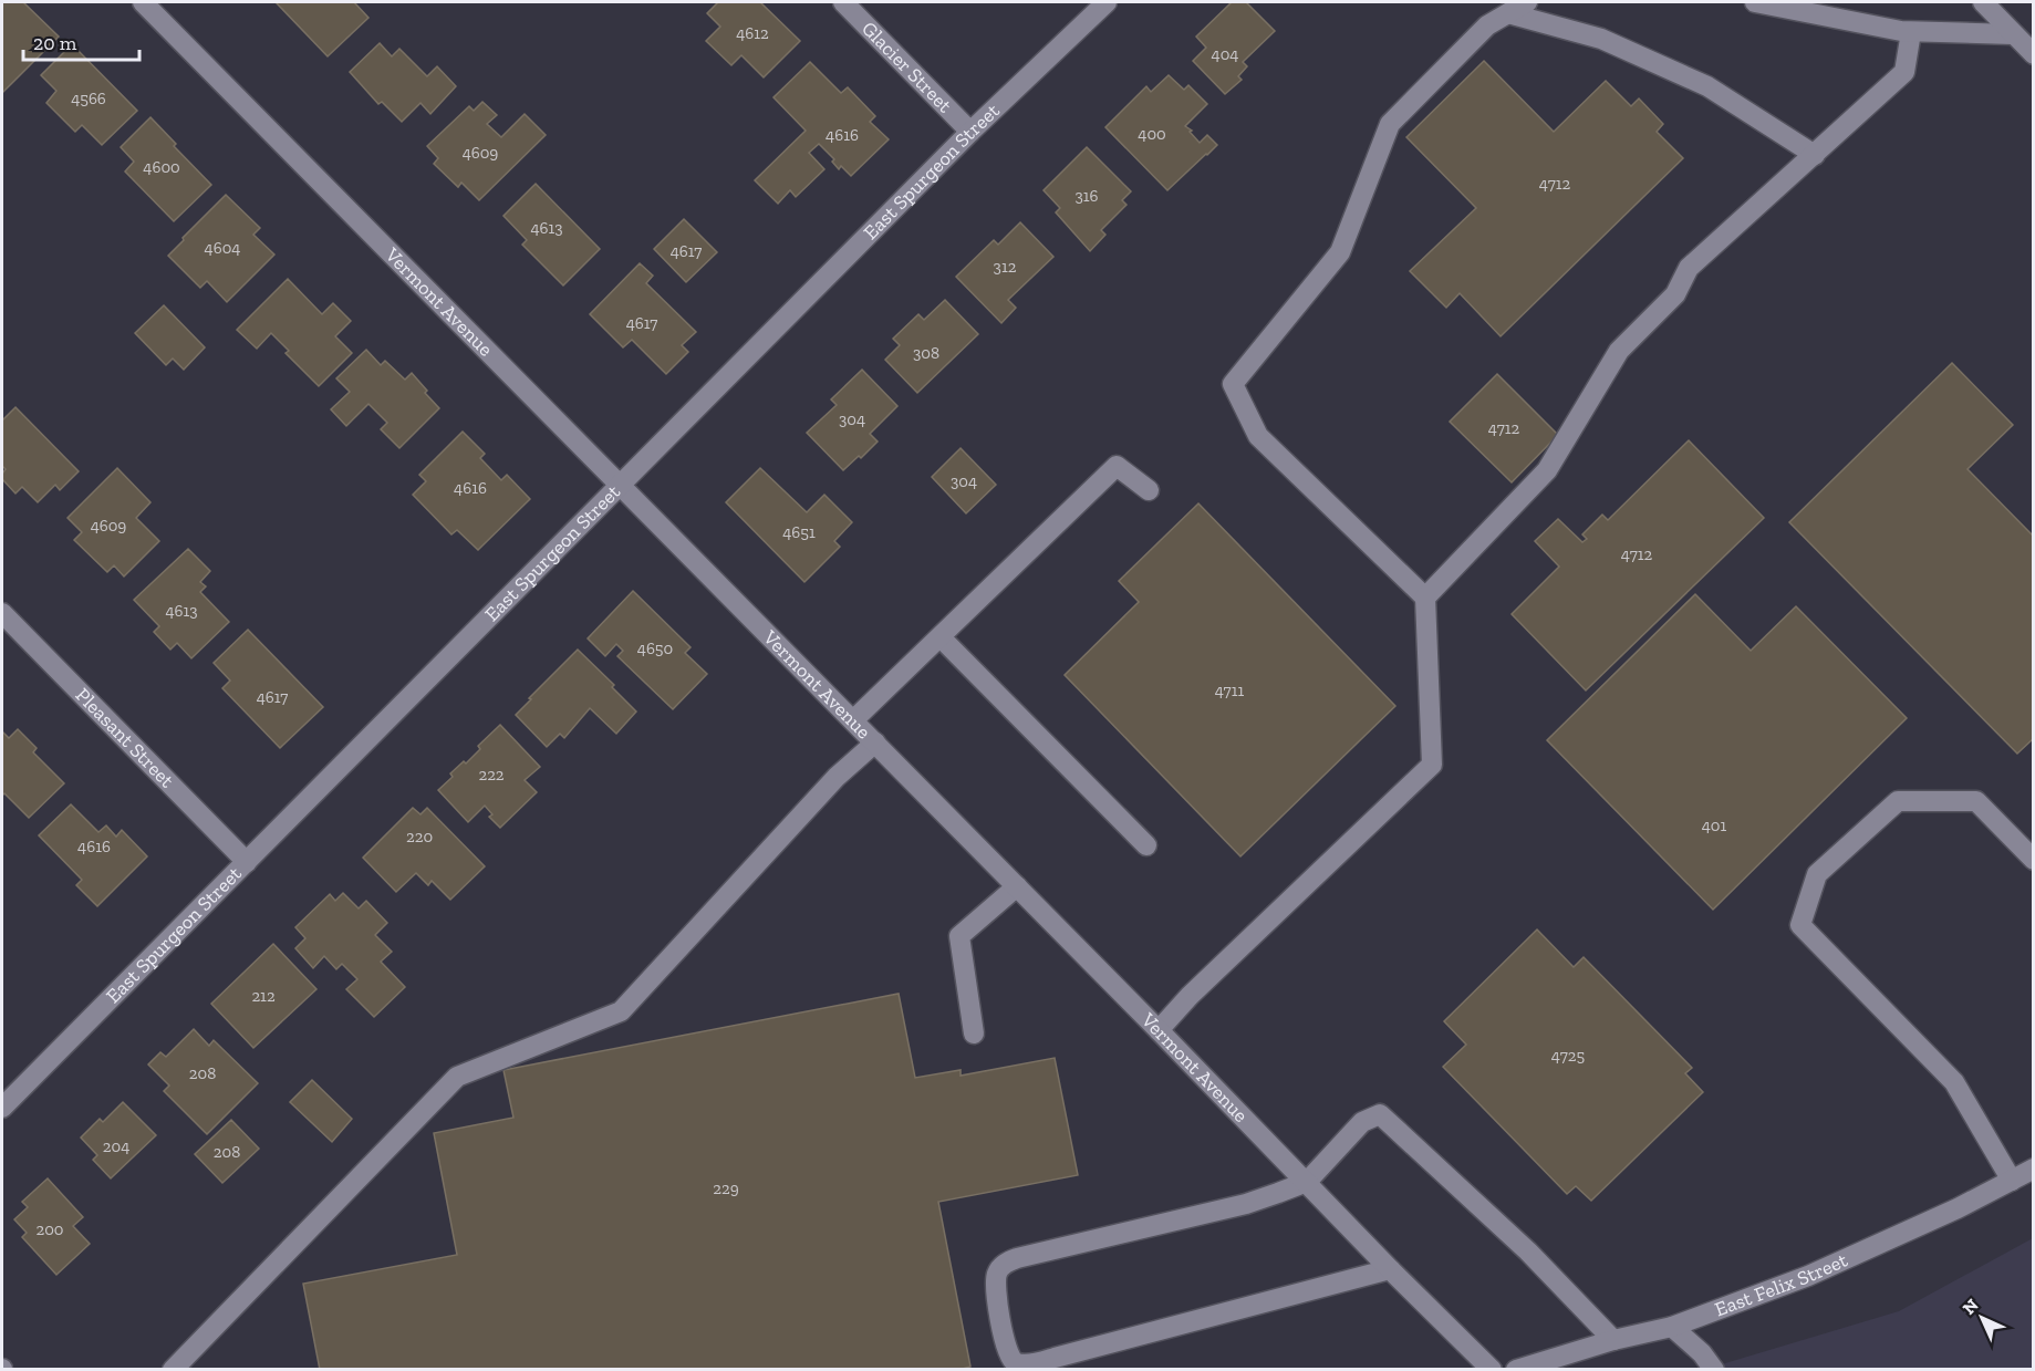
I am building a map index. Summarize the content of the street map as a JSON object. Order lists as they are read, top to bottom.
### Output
{
  "streets": {
    "street": [
      "Glacier Street",
      "East Spurgeon Street",
      "Vermont Avenue",
      "Pleasant Street",
      "East Felix Street"
    ]
  },
  "crossings": [
    ["Glacier Street", "East Spurgeon Street"],
    ["East Spurgeon Street", "Vermont Avenue"],
    ["East Spurgeon Street", "Pleasant Street"]
  ],
  "house_numbers": [
    "4612",
    "404",
    "4566",
    "400",
    "4616",
    "4609",
    "4600",
    "4712",
    "316",
    "4613",
    "4604",
    "4617",
    "312",
    "4617",
    "308",
    "304",
    "4712",
    "304",
    "4616",
    "4609",
    "4651",
    "4712",
    "4613",
    "4650",
    "4711",
    "4617",
    "222",
    "401",
    "220",
    "4616",
    "212",
    "4725",
    "208",
    "204",
    "208",
    "229",
    "200"
  ],
  "scale_bar": "20 m",
  "north": "top left"
}
